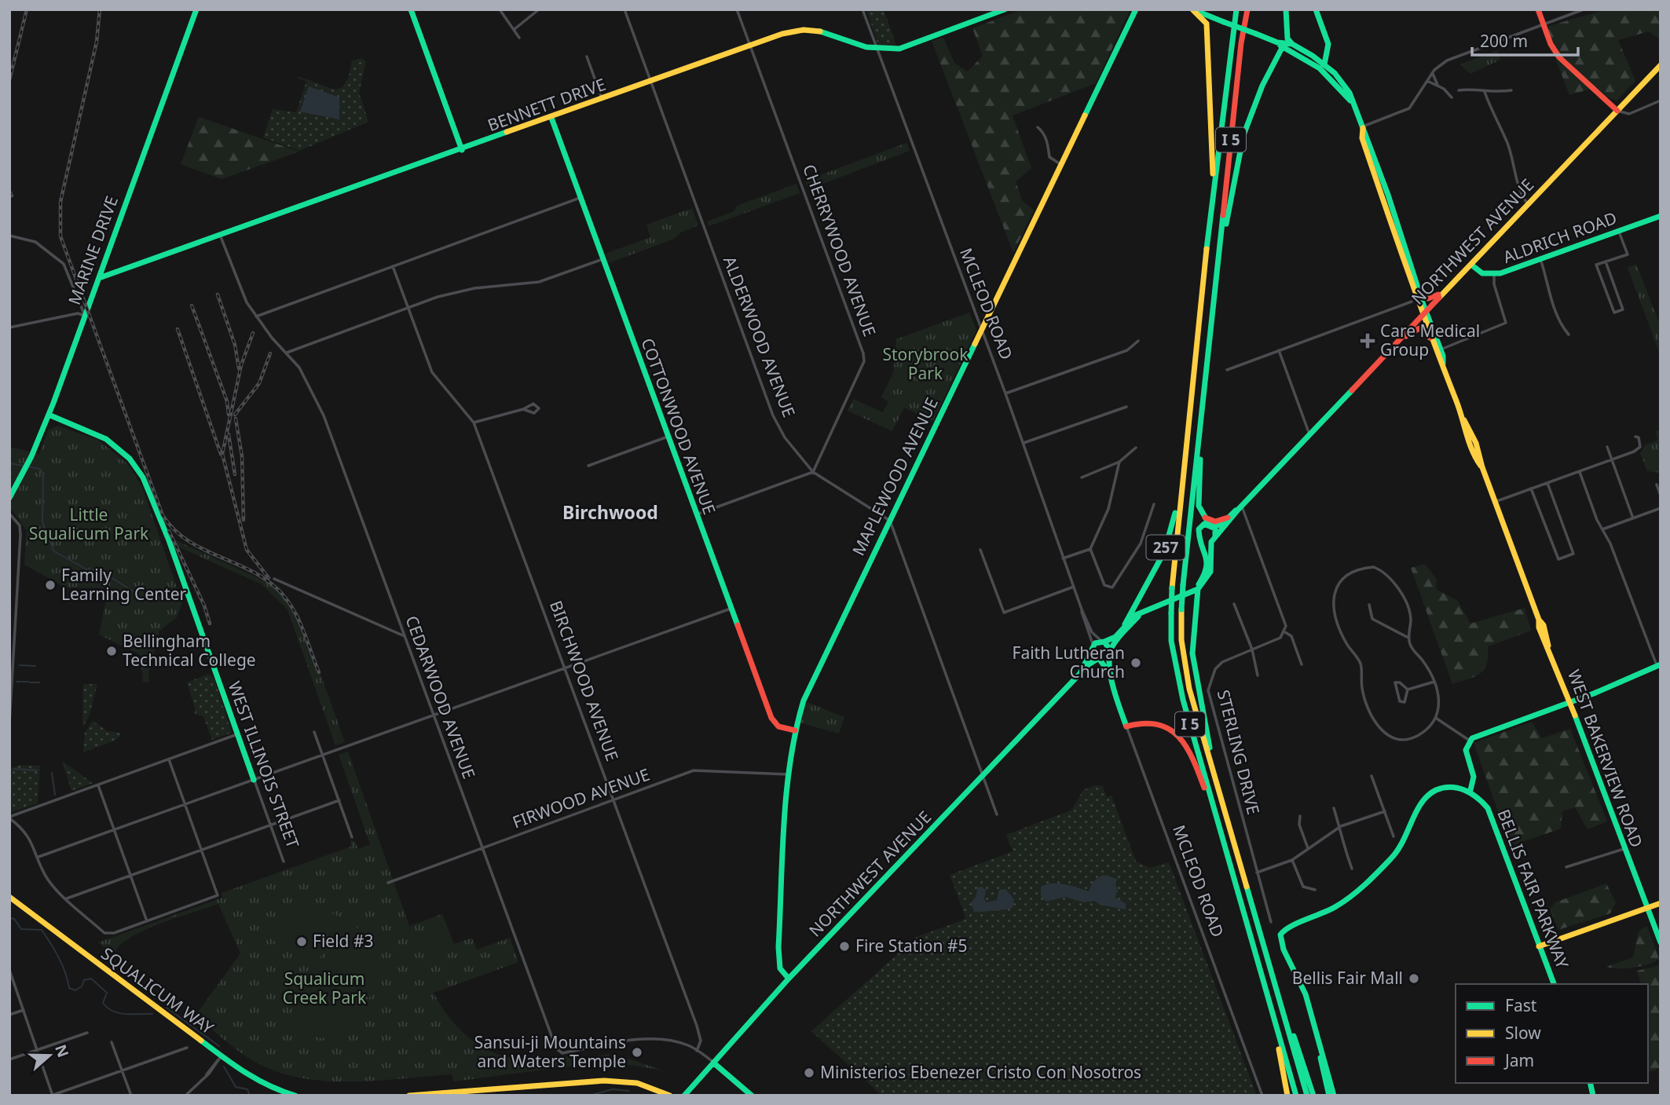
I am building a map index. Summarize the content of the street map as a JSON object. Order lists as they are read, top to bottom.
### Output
{
  "streets": {
    "main road": [
      "BENNETT DRIVE",
      "I 5",
      "ALDRICH ROAD",
      "NORTHWEST AVENUE",
      "MARINE DRIVE",
      "MCLEOD ROAD",
      "COTTONWOOD AVENUE",
      "MAPLEWOOD AVENUE",
      "257",
      "WEST BAKERVIEW ROAD",
      "WEST ILLINOIS STREET",
      "BELLIS FAIR PARKWAY",
      "SQUALICUM WAY"
    ],
    "street": [
      "CHERRYWOOD AVENUE",
      "ALDERWOOD AVENUE",
      "BIRCHWOOD AVENUE",
      "CEDARWOOD AVENUE",
      "STERLING DRIVE",
      "FIRWOOD AVENUE"
    ]
  },
  "crossings": [
    ["BENNETT DRIVE", "MARINE DRIVE"],
    ["BENNETT DRIVE", "CHERRYWOOD AVENUE"],
    ["BENNETT DRIVE", "MCLEOD ROAD"],
    ["BENNETT DRIVE", "ALDERWOOD AVENUE"],
    ["BENNETT DRIVE", "COTTONWOOD AVENUE"],
    ["BENNETT DRIVE", "CEDARWOOD AVENUE"],
    ["I 5", "257"],
    ["ALDRICH ROAD", "NORTHWEST AVENUE"],
    ["NORTHWEST AVENUE", "MCLEOD ROAD"],
    ["NORTHWEST AVENUE", "MAPLEWOOD AVENUE"],
    ["NORTHWEST AVENUE", "WEST BAKERVIEW ROAD"],
    ["MARINE DRIVE", "WEST ILLINOIS STREET"],
    ["CHERRYWOOD AVENUE", "ALDERWOOD AVENUE"],
    ["MCLEOD ROAD", "MAPLEWOOD AVENUE"],
    ["ALDERWOOD AVENUE", "MAPLEWOOD AVENUE"],
    ["COTTONWOOD AVENUE", "MAPLEWOOD AVENUE"],
    ["MAPLEWOOD AVENUE", "FIRWOOD AVENUE"],
    ["BIRCHWOOD AVENUE", "CEDARWOOD AVENUE"],
    ["BIRCHWOOD AVENUE", "FIRWOOD AVENUE"],
    ["CEDARWOOD AVENUE", "FIRWOOD AVENUE"]
  ],
  "districts": ["Birchwood"],
  "parks": ["Storybrook Park", "Little Squalicum Park", "Squalicum Creek Park"],
  "places": {
    "health": ["Care Medical Group"],
    "other": [
      "Family Learning Center",
      "Bellingham Technical College",
      "Faith Lutheran Church",
      "Field #3",
      "Fire Station #5",
      "Bellis Fair Mall",
      "Sansui-ji Mountains and Waters Temple",
      "Ministerios Ebenezer Cristo Con Nosotros"
    ]
  },
  "legend": ["Fast", "Slow", "Jam"],
  "scale_bar": "200 m",
  "north": "right"
}
